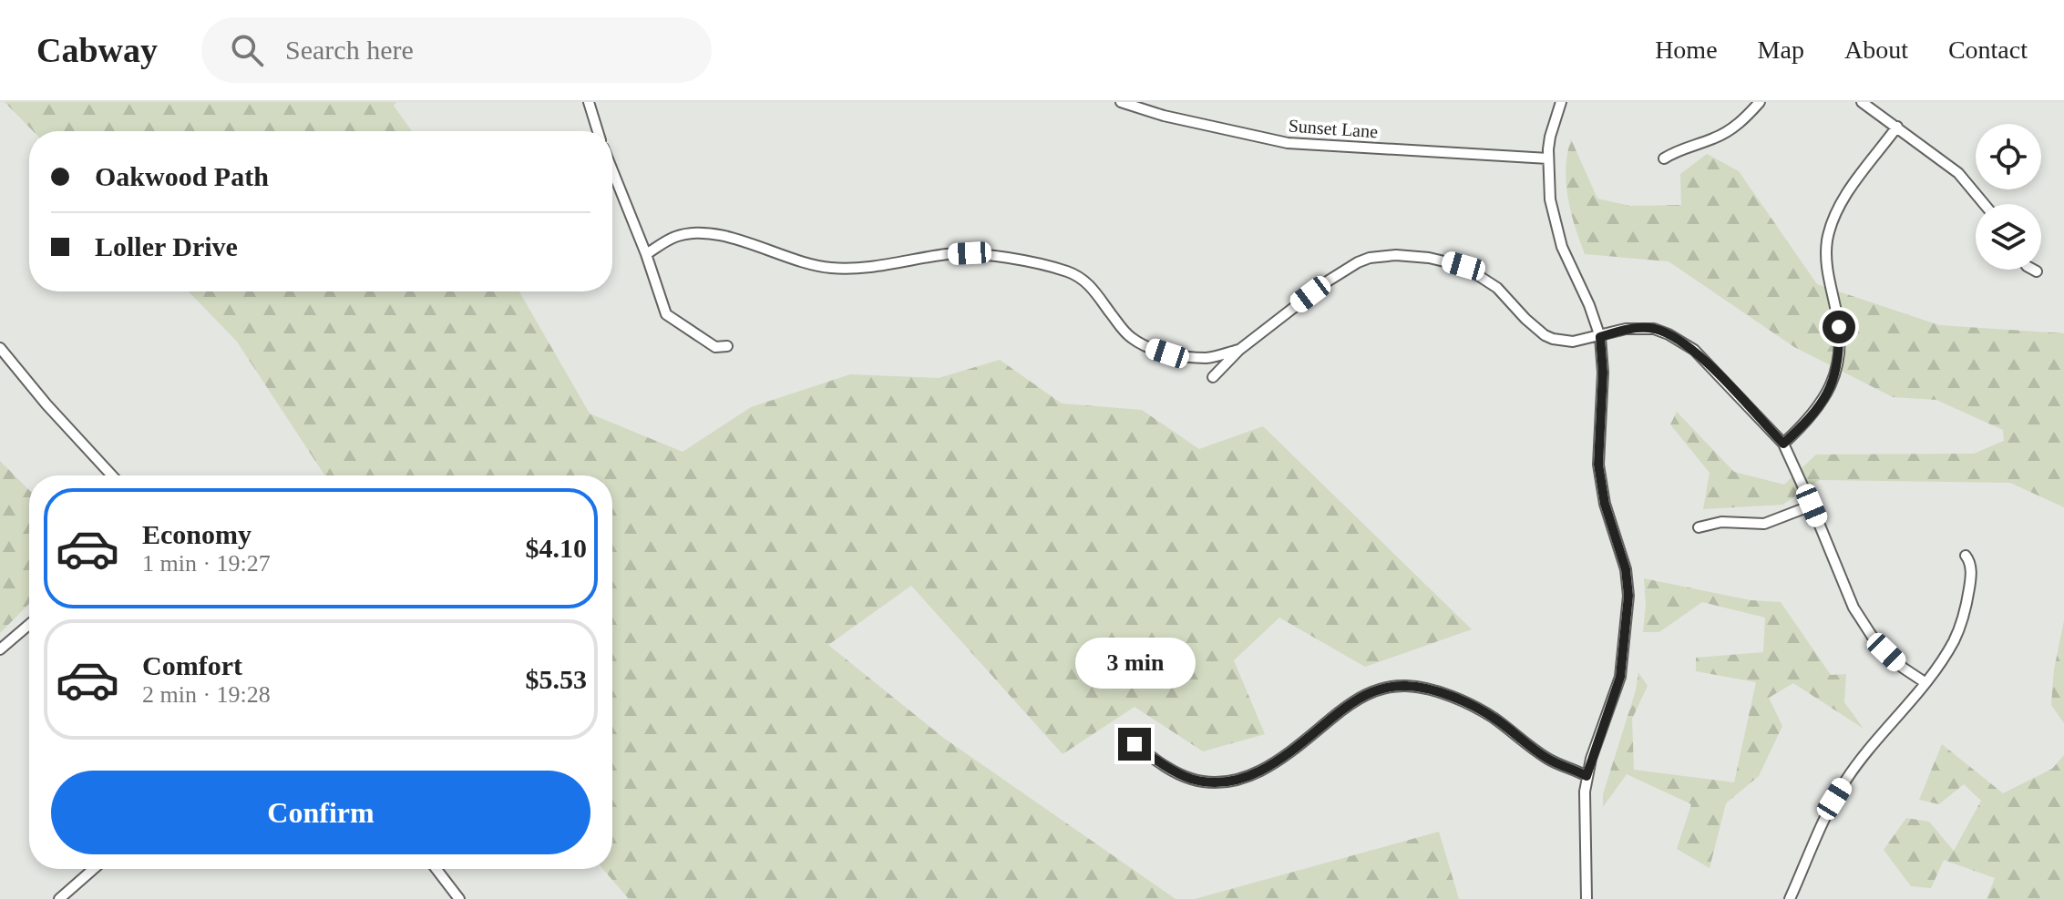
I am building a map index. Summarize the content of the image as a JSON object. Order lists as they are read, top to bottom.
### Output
{
  "streets": {
    "street": ["Sunset Lane"]
  },
  "page": {
    "header": "Cabway",
    "search": "Search here",
    "nav": [
      "Home",
      "Map",
      "About",
      "Contact"
    ],
    "banner": ["Oakwood Path", "Loller Drive"],
    "list": [
      {
        "name": "Economy",
        "note": "1 min · 19:27",
        "value": "$4.10"
      },
      {
        "name": "Comfort",
        "note": "2 min · 19:28",
        "value": "$5.53"
      }
    ],
    "bubble": "3 min",
    "buttons": "Confirm"
  }
}
